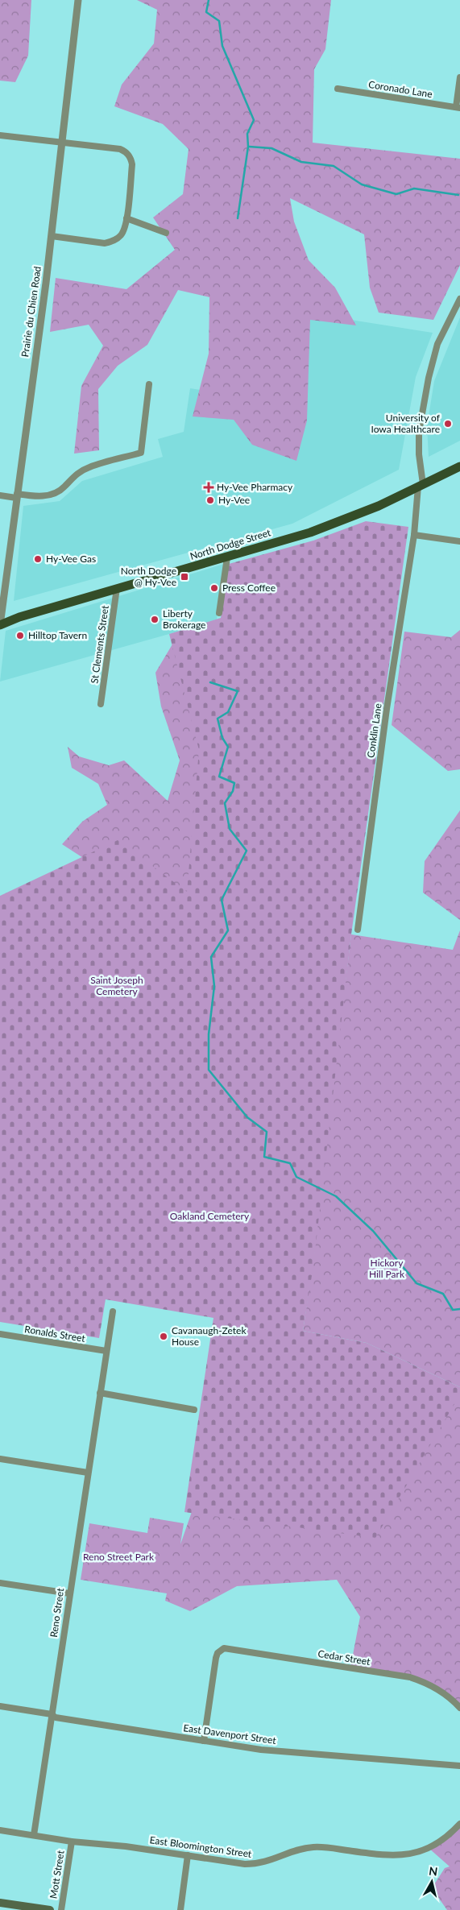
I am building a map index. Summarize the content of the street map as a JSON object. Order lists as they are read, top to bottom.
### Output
{
  "streets": {
    "main road": ["North Dodge Street"],
    "street": [
      "Coronado Lane",
      "Prairie du Chien Road",
      "St Clements Street",
      "Conklin Lane",
      "Ronalds Street",
      "Reno Street",
      "Cedar Street",
      "East Davenport Street",
      "East Bloomington Street",
      "Mott Street"
    ]
  },
  "crossings": [
    ["Prairie du Chien Road", "North Dodge Street"],
    ["North Dodge Street", "St Clements Street"],
    ["North Dodge Street", "Conklin Lane"],
    ["Ronalds Street", "Reno Street"],
    ["Reno Street", "East Davenport Street"],
    ["Reno Street", "East Bloomington Street"],
    ["Cedar Street", "East Davenport Street"],
    ["East Bloomington Street", "Mott Street"]
  ],
  "parks": [
    "Saint Joseph Cemetery",
    "Oakland Cemetery",
    "Hickory Hill Park",
    "Reno Street Park"
  ],
  "places": {
    "other": [
      "University of Iowa Healthcare",
      "Hy-Vee",
      "Hy-Vee Gas",
      "Press Coffee",
      "Liberty Brokerage",
      "Hilltop Tavern",
      "Cavanaugh-Zetek House"
    ],
    "health": ["Hy-Vee Pharmacy"],
    "transit": ["North Dodge @ Hy-Vee"]
  },
  "north": "top"
}
